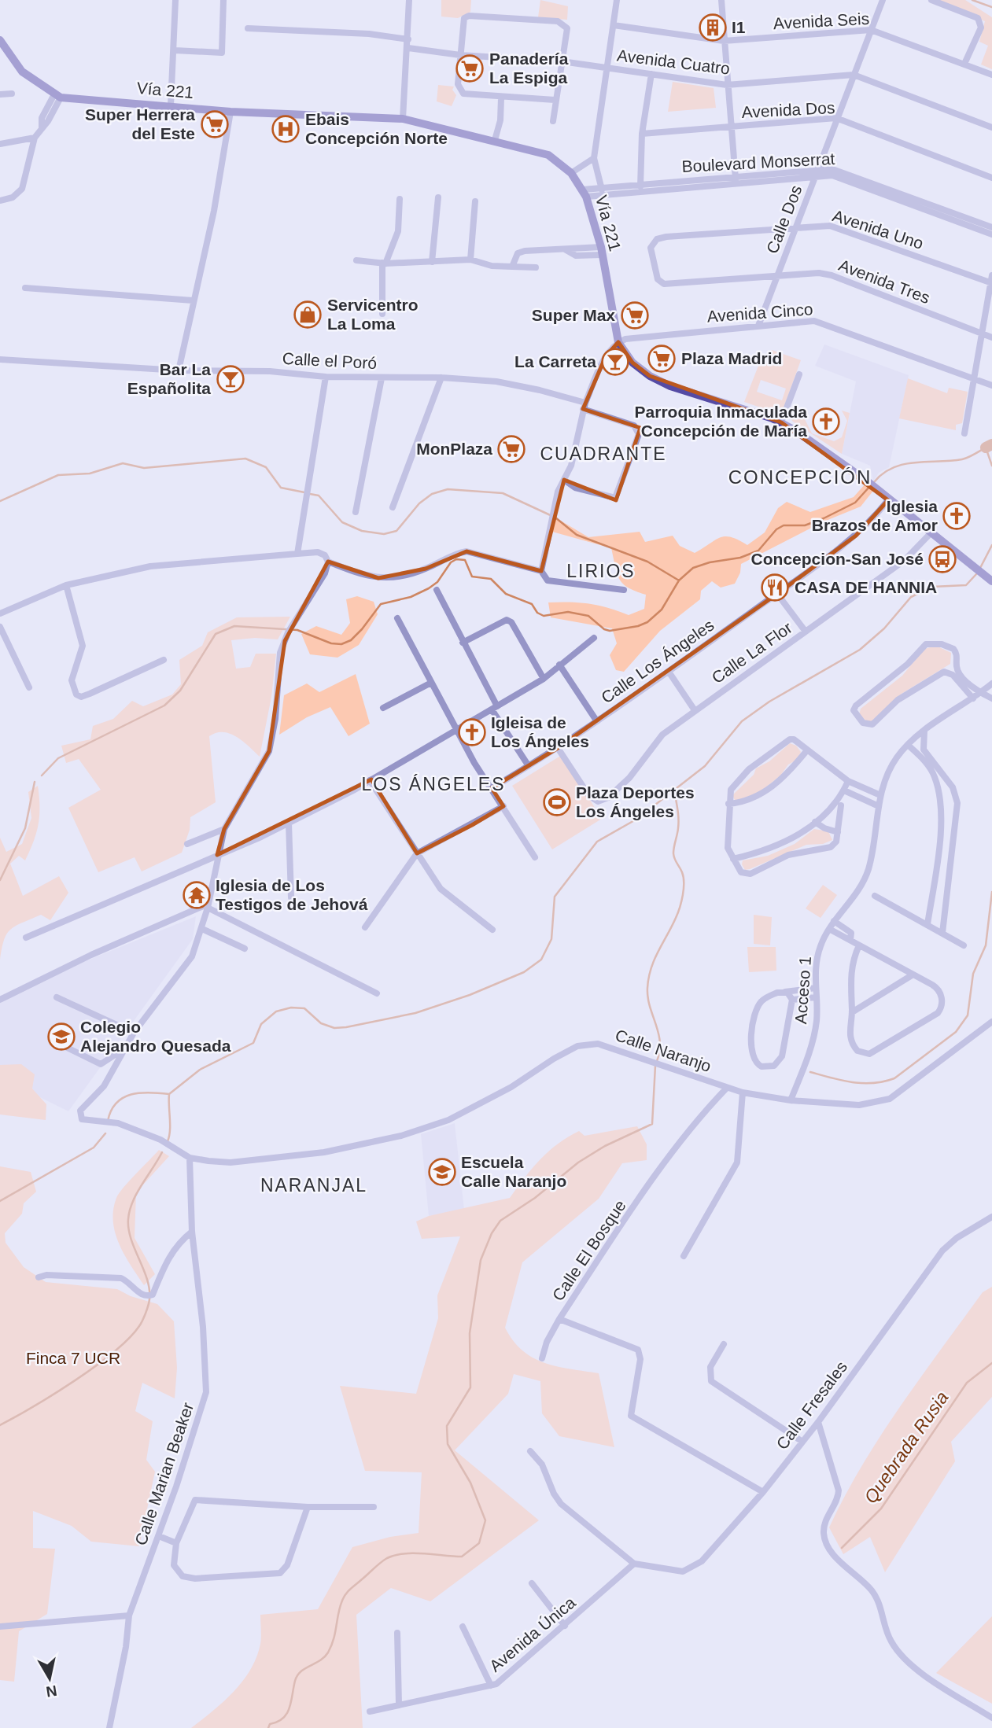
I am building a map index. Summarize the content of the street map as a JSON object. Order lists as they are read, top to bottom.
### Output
{
  "streets": {
    "main road": ["Vía 221"],
    "street": [
      "Avenida Seis",
      "Avenida Cuatro",
      "Avenida Dos",
      "Boulevard Monserrat",
      "Calle Dos",
      "Avenida Uno",
      "Avenida Tres",
      "Avenida Cinco",
      "Calle el Poró",
      "Calle La Flor",
      "Calle Los Ángeles",
      "Acceso 1",
      "Calle Naranjo",
      "Calle El Bosque",
      "Calle Fresales",
      "Calle Marian Beaker",
      "Avenida Única"
    ]
  },
  "crossings": [
    ["Avenida Seis", "Calle Dos"],
    ["Avenida Cuatro", "Calle Dos"],
    ["Vía 221", "Boulevard Monserrat"],
    ["Vía 221", "Avenida Cinco"],
    ["Vía 221", "Calle La Flor"],
    ["Vía 221", "Calle Los Ángeles"],
    ["Avenida Dos", "Calle Dos"],
    ["Boulevard Monserrat", "Calle Dos"],
    ["Calle Dos", "Avenida Uno"],
    ["Calle Dos", "Avenida Tres"],
    ["Calle Dos", "Avenida Cinco"],
    ["Avenida Uno", "Avenida Tres"],
    ["Calle La Flor", "Calle Los Ángeles"],
    ["Acceso 1", "Calle Naranjo"],
    ["Calle Naranjo", "Calle El Bosque"],
    ["Calle Naranjo", "Calle Marian Beaker"],
    ["Calle El Bosque", "Calle Fresales"],
    ["Calle Fresales", "Avenida Única"]
  ],
  "districts": [
    "CUADRANTE",
    "CONCEPCIÓN",
    "LIRIOS",
    "LOS ÁNGELES",
    "NARANJAL"
  ],
  "water": ["Quebrada Rusia"],
  "parks": ["Finca 7 UCR"],
  "places": {
    "building": ["I1"],
    "supermarket": [
      "Panadería La Espiga",
      "Super Herrera del Este",
      "Super Max",
      "Plaza Madrid",
      "MonPlaza"
    ],
    "hospital": ["Ebais Concepción Norte"],
    "shop": ["Servicentro La Loma"],
    "bar": ["La Carreta", "Bar La Españolita"],
    "church": ["Parroquia Inmaculada Concepción de María", "Iglesia Brazos de Amor", "Igleisa de Los Ángeles"],
    "bus stop": ["Concepcion-San José"],
    "restaurant": ["CASA DE HANNIA"],
    "sports": ["Plaza Deportes Los Ángeles"],
    "temple": ["Iglesia de Los Testigos de Jehová"],
    "school or university": ["Colegio Alejandro Quesada", "Escuela Calle Naranjo"]
  },
  "north": "bottom"
}
